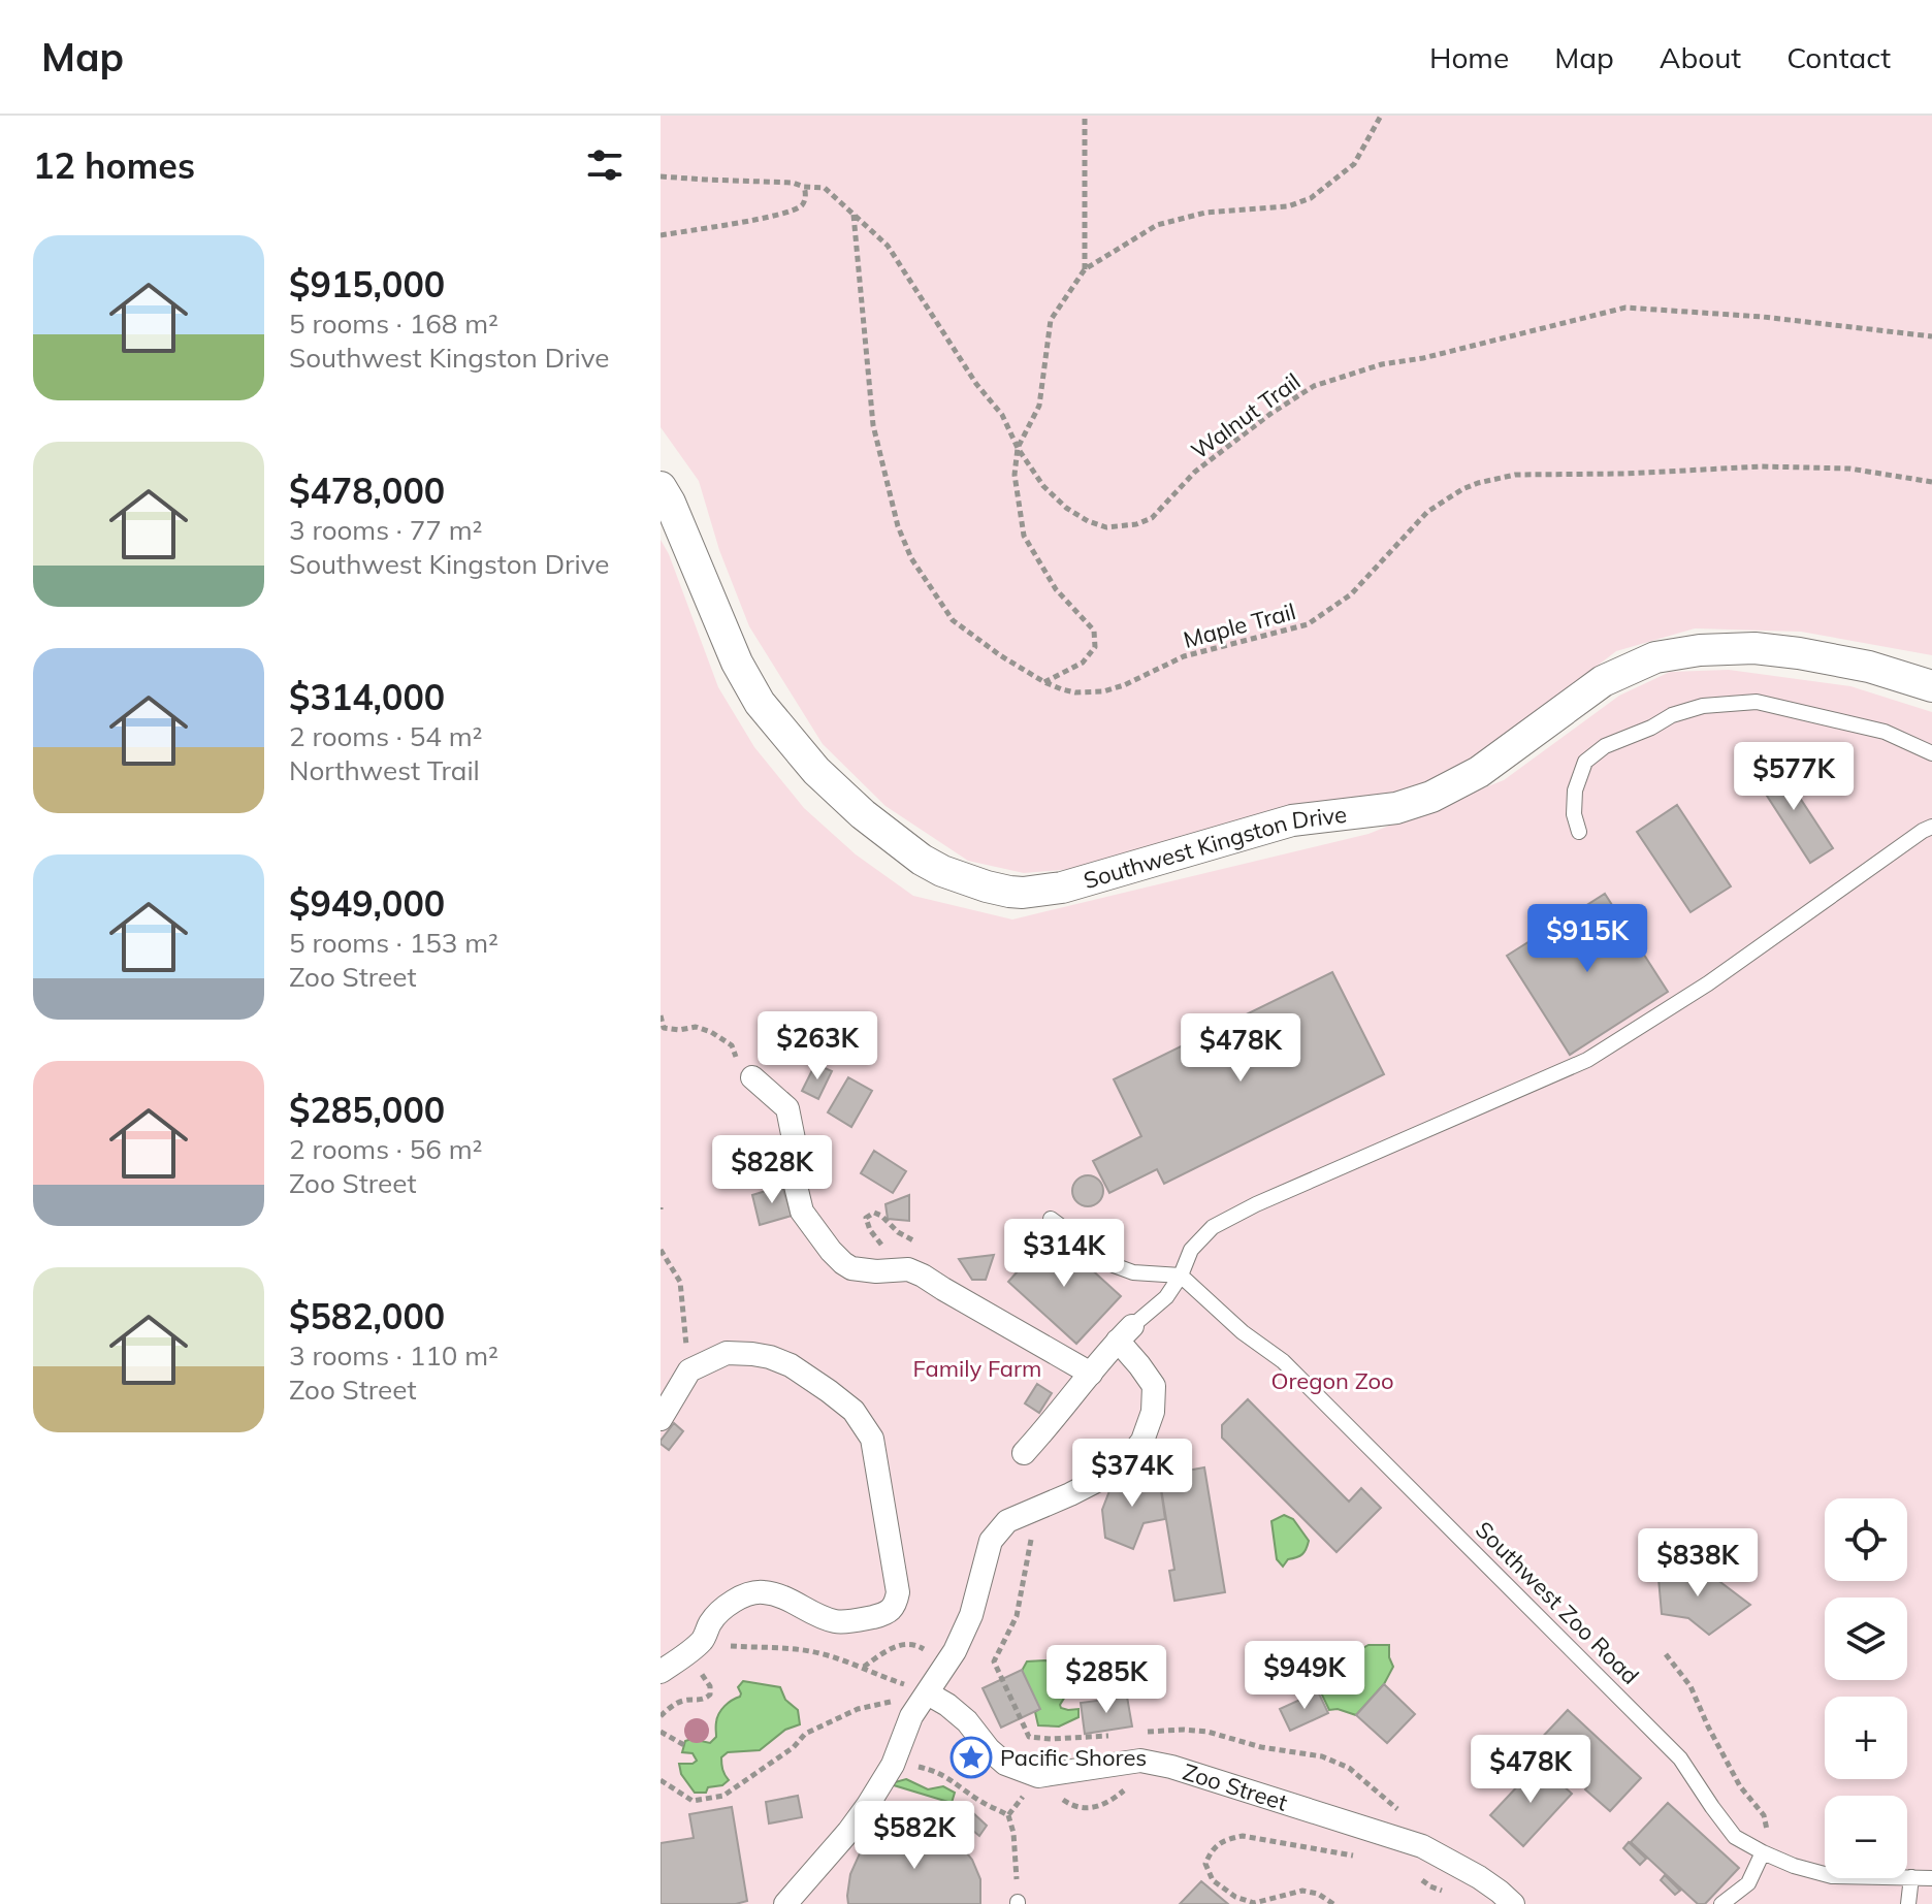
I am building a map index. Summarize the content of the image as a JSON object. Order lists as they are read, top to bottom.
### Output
{
  "streets": {
    "street": ["Southwest Kingston Drive", "Zoo Street"],
    "lane": ["Southwest Zoo Road"],
    "path": ["Walnut Trail", "Maple Trail"]
  },
  "crossings": [
    ["Walnut Trail", "Maple Trail"]
  ],
  "parks": ["Family Farm", "Oregon Zoo"],
  "places": {
    "place": ["Pacific Shores"]
  },
  "page": {
    "header": "Map",
    "nav": [
      "Home",
      "Map",
      "About",
      "Contact"
    ],
    "heading": "12 homes",
    "list": [
      {
        "name": "$915,000",
        "note": "5 rooms · 168 m² · Southwest Kingston Drive"
      },
      {
        "name": "$478,000",
        "note": "3 rooms · 77 m² · Southwest Kingston Drive"
      },
      {
        "name": "$314,000",
        "note": "2 rooms · 54 m² · Northwest Trail"
      },
      {
        "name": "$949,000",
        "note": "5 rooms · 153 m² · Zoo Street"
      },
      {
        "name": "$285,000",
        "note": "2 rooms · 56 m² · Zoo Street"
      },
      {
        "name": "$582,000",
        "note": "3 rooms · 110 m² · Zoo Street"
      }
    ],
    "price": [
      "$577K",
      "$915K",
      "$263K",
      "$478K",
      "$828K",
      "$314K",
      "$374K",
      "$838K",
      "$949K",
      "$285K",
      "$478K",
      "$582K"
    ],
    "map_buttons": ["+", "−"]
  }
}
